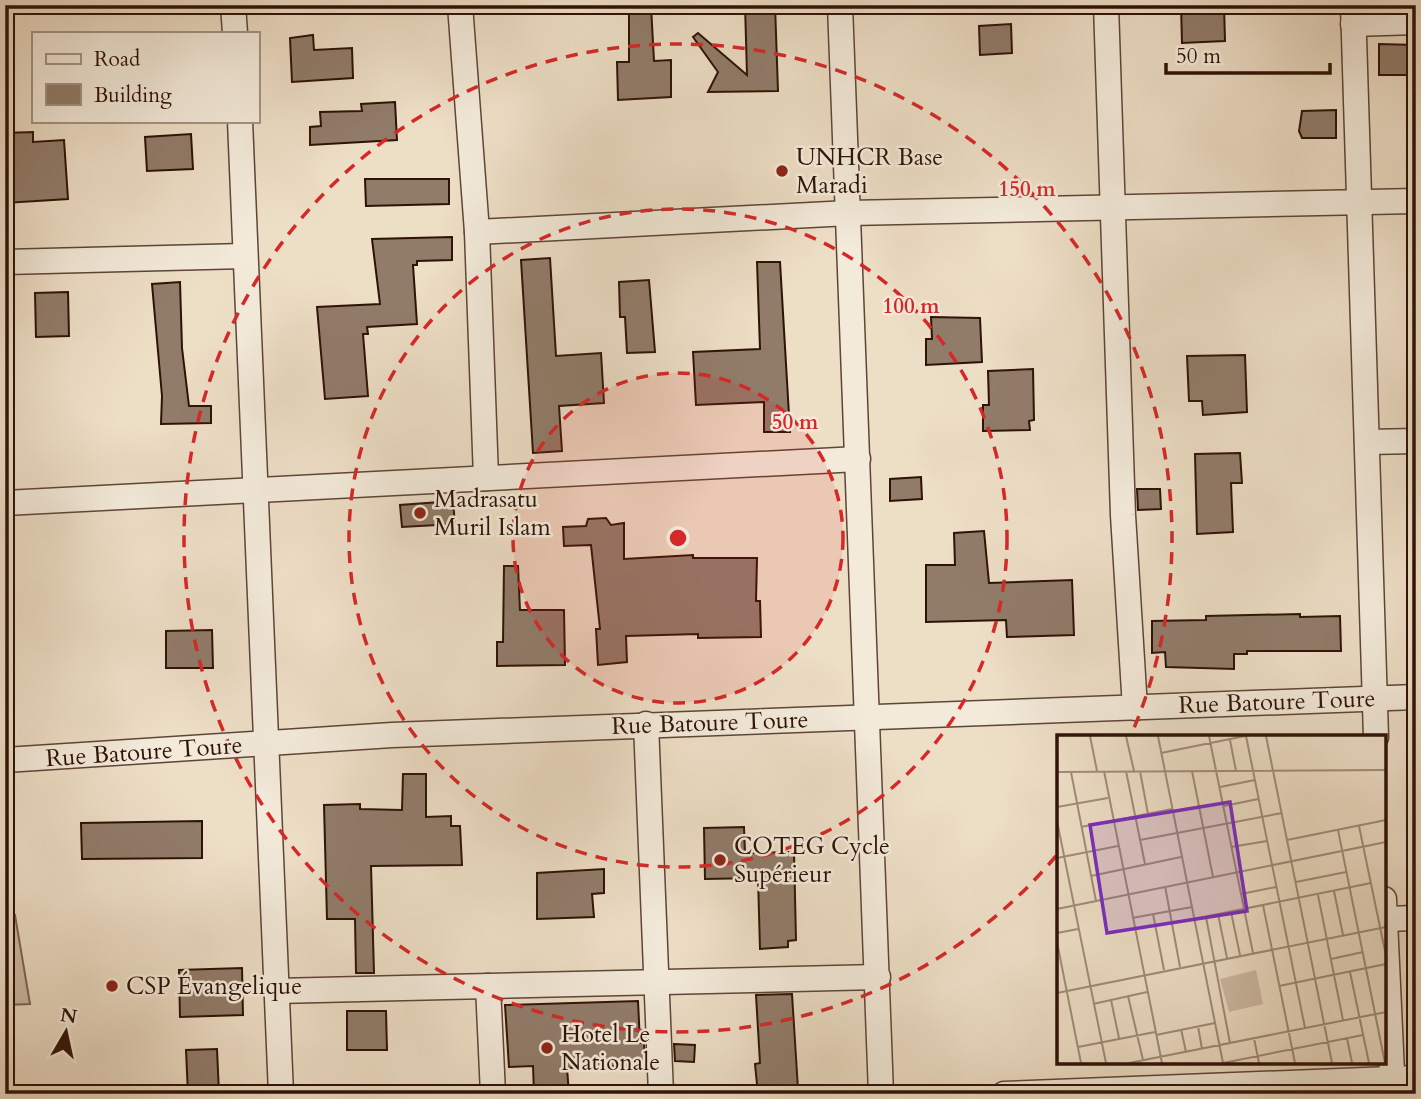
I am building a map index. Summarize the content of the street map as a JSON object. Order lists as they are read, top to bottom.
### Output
{
  "streets": {
    "street": ["Rue Batoure Toure"]
  },
  "places": [
    "UNHCR Base Maradi",
    "Madrasatu Muril Islam",
    "COTEG Cycle Supérieur",
    "CSP Évangelique",
    "Hotel Le Nationale"
  ],
  "legend": ["Road", "Building"],
  "scale_bar": "50 m",
  "north": "top",
  "rings": ["150 m", "100 m", "50 m"]
}
